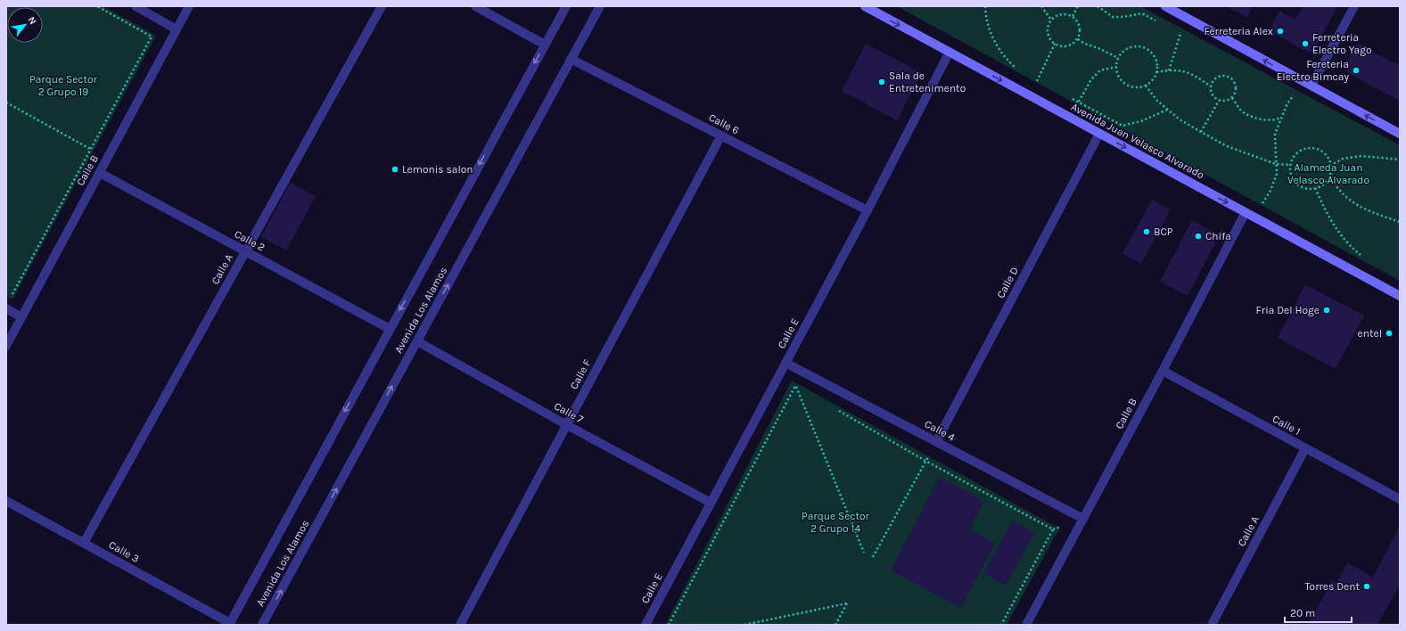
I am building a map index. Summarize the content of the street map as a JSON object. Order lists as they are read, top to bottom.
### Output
{
  "streets": {
    "main road": ["Avenida Juan Velasco Alvarado"],
    "street": [
      "Calle 6",
      "Calle B",
      "Calle 2",
      "Calle A",
      "Calle D",
      "Avenida Los Alamos",
      "Calle E",
      "Calle F",
      "Calle 7",
      "Calle 1",
      "Calle 4",
      "Calle 3"
    ]
  },
  "crossings": [
    ["Calle 6", "Avenida Los Alamos"],
    ["Calle 6", "Calle E"],
    ["Calle 6", "Calle F"],
    ["Avenida Juan Velasco Alvarado", "Calle B"],
    ["Avenida Juan Velasco Alvarado", "Calle D"],
    ["Avenida Juan Velasco Alvarado", "Calle E"],
    ["Calle B", "Calle 2"],
    ["Calle B", "Calle 1"],
    ["Calle B", "Calle 4"],
    ["Calle 2", "Calle A"],
    ["Calle 2", "Avenida Los Alamos"],
    ["Calle A", "Calle 1"],
    ["Calle A", "Calle 3"],
    ["Calle D", "Calle 4"],
    ["Avenida Los Alamos", "Calle 7"],
    ["Avenida Los Alamos", "Calle 3"],
    ["Calle E", "Calle 7"],
    ["Calle E", "Calle 4"],
    ["Calle F", "Calle 7"]
  ],
  "one_way": ["Avenida Juan Velasco Alvarado"],
  "parks": ["Parque Sector 2 Grupo 19", "Alameda Juan Velasco Alvarado", "Parque Sector 2 Grupo 14"],
  "places": [
    "Ferreteria Alex",
    "Ferreteria Electro Yago",
    "Fereteria Electro Bimcay",
    "Sala de Entretenimento",
    "Lemonis salon",
    "BCP",
    "Chifa",
    "Fria Del Hoge",
    "entel",
    "Torres Dent"
  ],
  "scale_bar": "20 m",
  "north": "top right"
}
